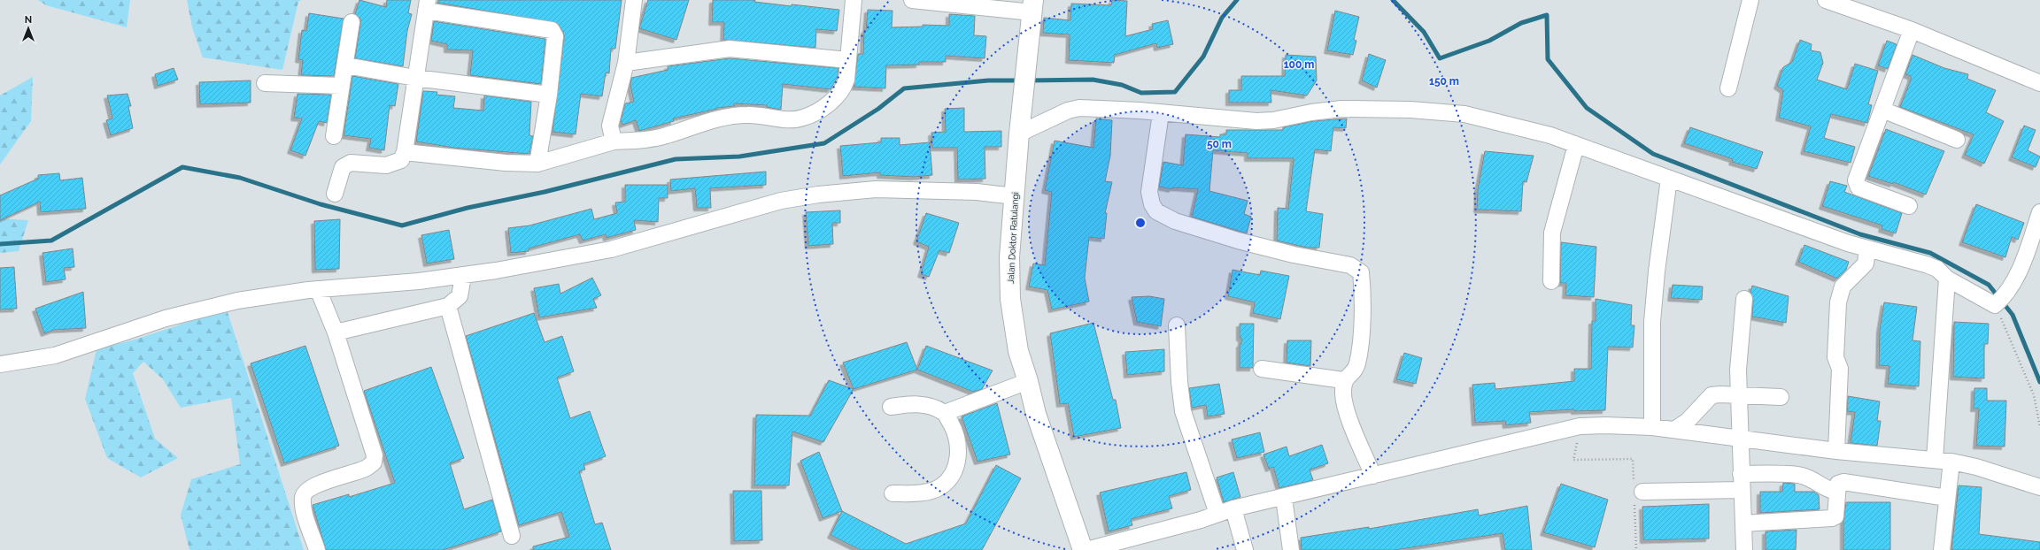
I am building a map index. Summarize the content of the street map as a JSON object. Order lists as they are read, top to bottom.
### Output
{
  "streets": {
    "highway": ["Jalan Doktor Ratulangi"]
  },
  "north": "top",
  "rings": ["100 m", "150 m", "50 m"]
}
